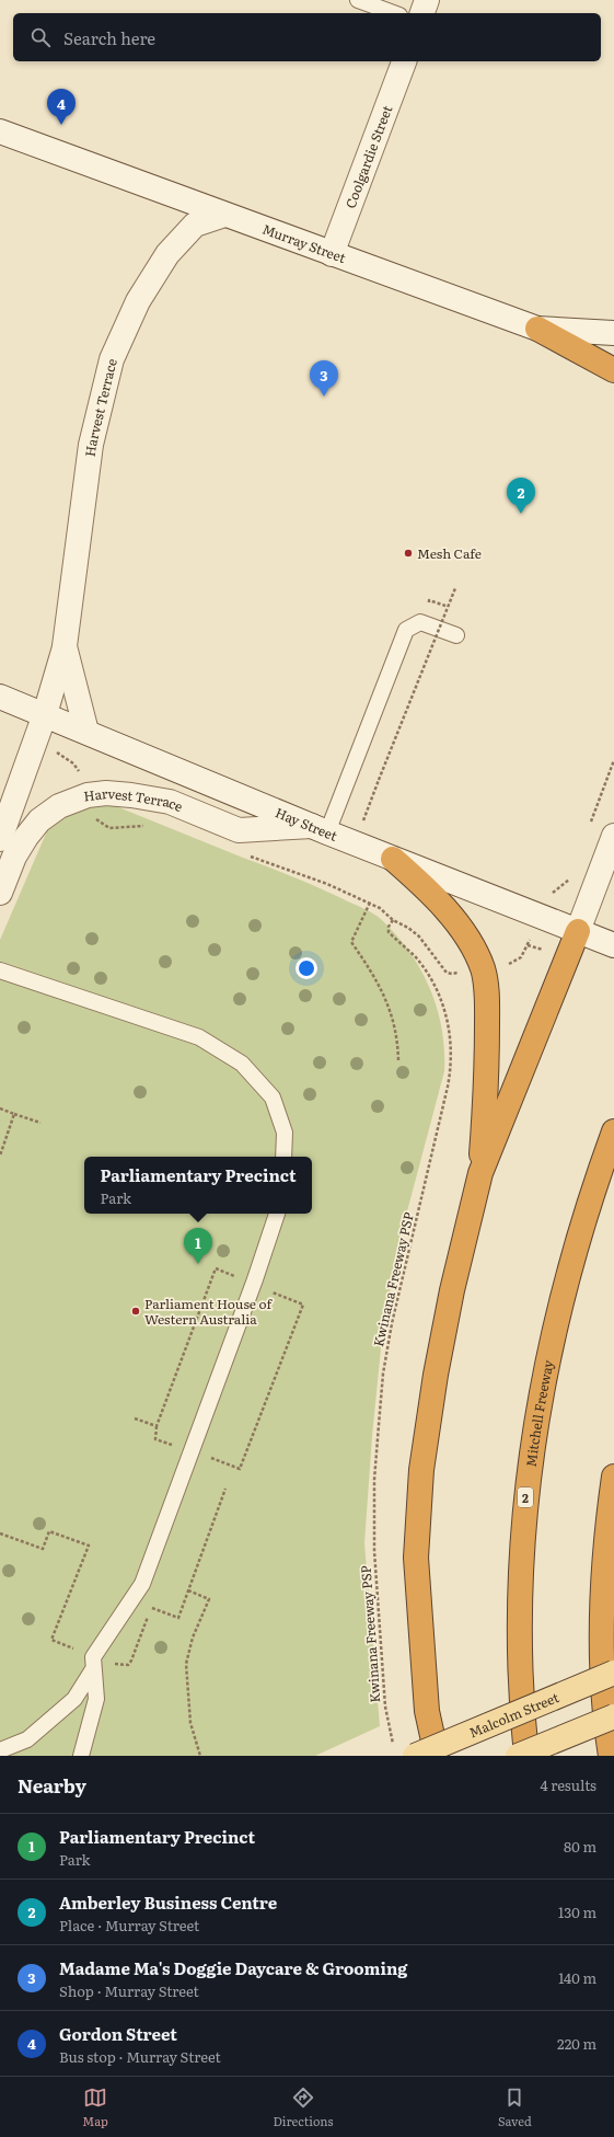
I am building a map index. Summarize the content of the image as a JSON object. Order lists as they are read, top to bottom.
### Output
{
  "streets": {
    "highway": ["Mitchell Freeway", "2"],
    "main road": ["Malcolm Street"],
    "street": [
      "Coolgardie Street",
      "Murray Street",
      "Harvest Terrace",
      "Hay Street"
    ],
    "path": ["Kwinana Freeway PSP"]
  },
  "crossings": [
    ["Coolgardie Street", "Murray Street"],
    ["Murray Street", "Harvest Terrace"],
    ["Harvest Terrace", "Hay Street"],
    ["Kwinana Freeway PSP", "Malcolm Street"]
  ],
  "places": ["Mesh Cafe", "Parliament House of Western Australia"],
  "page": {
    "search": "Search here",
    "pins": [
      "4",
      "3",
      "2",
      "1"
    ],
    "popup": ["Parliamentary Precinct", "Park"],
    "heading": ["Nearby", "4 results"],
    "list": [
      {
        "mark": "1",
        "name": "Parliamentary Precinct",
        "note": "Park",
        "value": "80 m"
      },
      {
        "mark": "2",
        "name": "Amberley Business Centre",
        "note": "Place · Murray Street",
        "value": "130 m"
      },
      {
        "mark": "3",
        "name": "Madame Ma's Doggie Daycare & Grooming",
        "note": "Shop · Murray Street",
        "value": "140 m"
      },
      {
        "mark": "4",
        "name": "Gordon Street",
        "note": "Bus stop · Murray Street",
        "value": "220 m"
      }
    ],
    "nav": ["Map", "Directions", "Saved"]
  }
}
